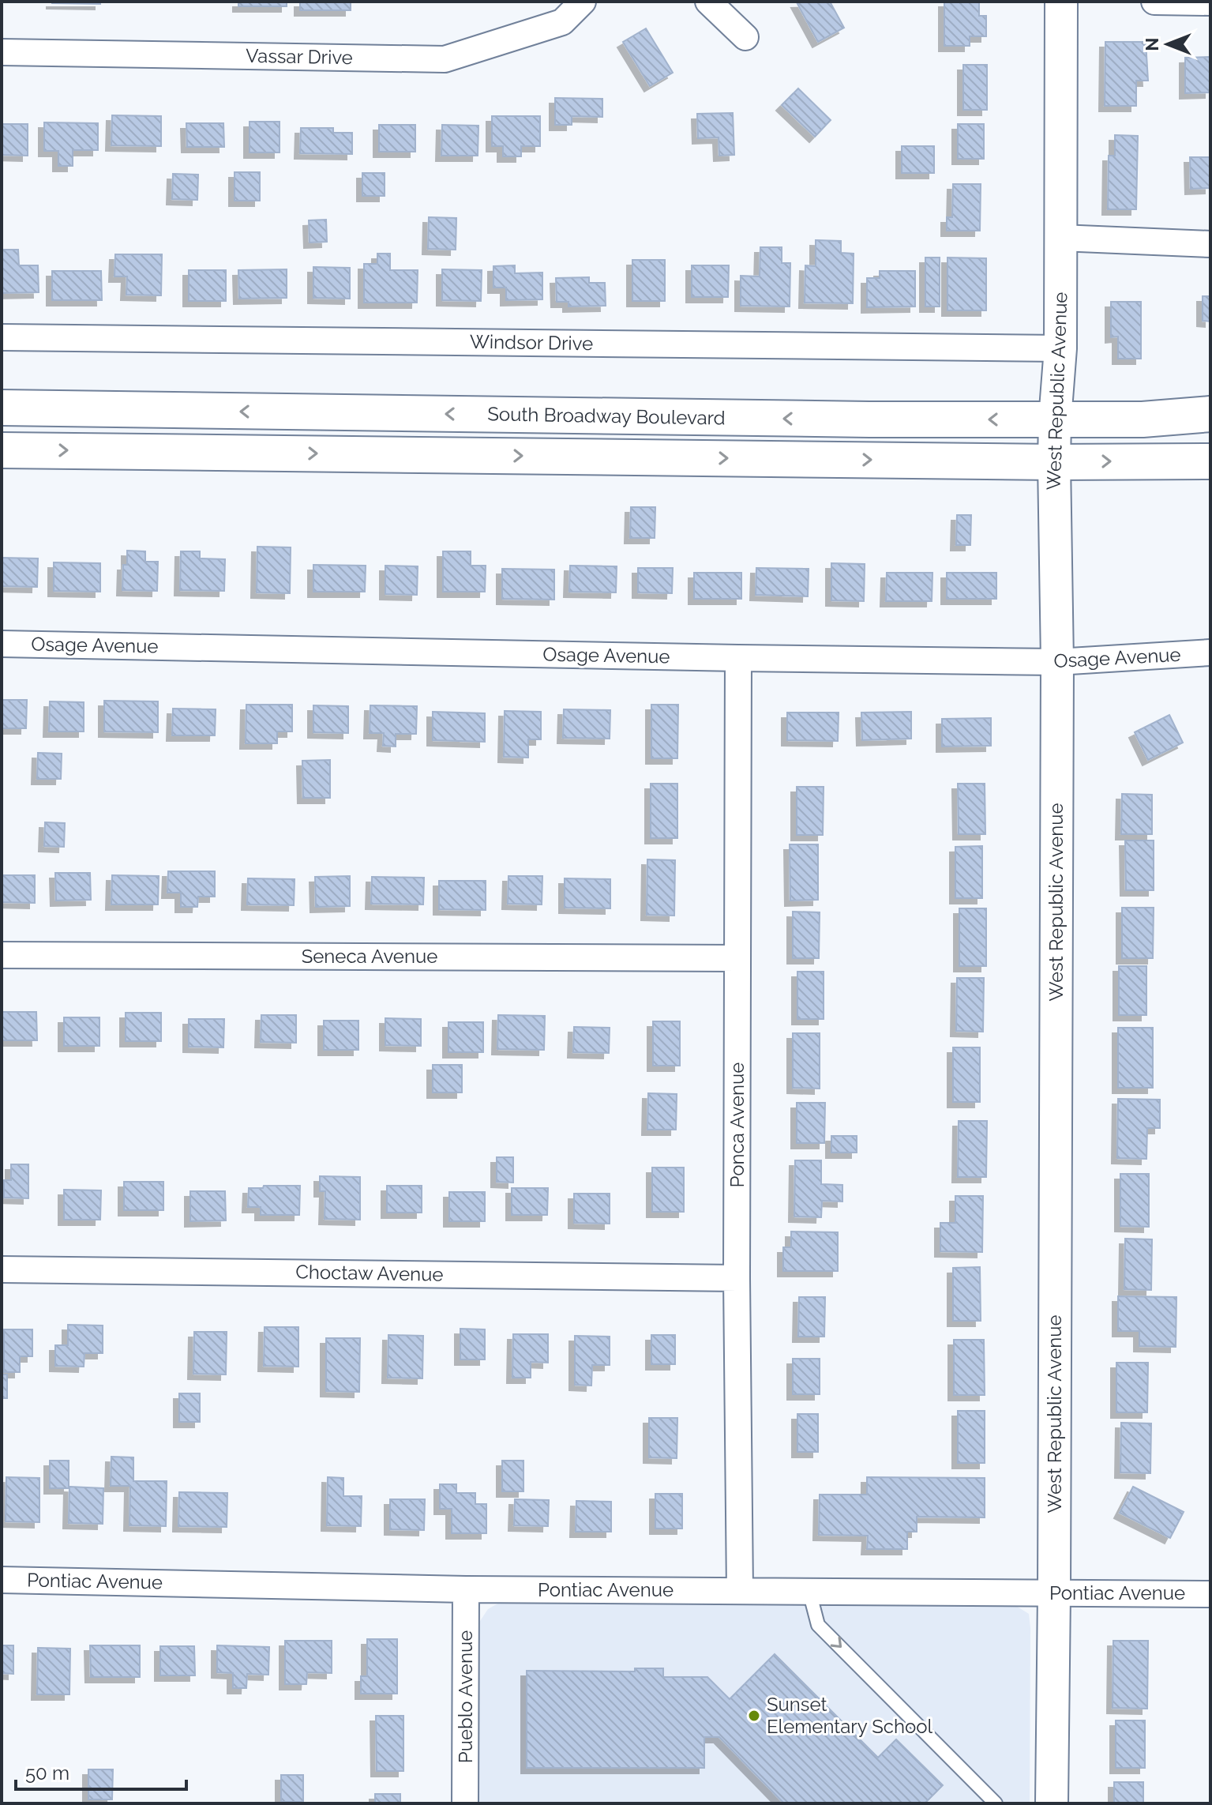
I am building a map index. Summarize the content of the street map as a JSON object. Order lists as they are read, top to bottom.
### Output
{
  "streets": {
    "main road": ["South Broadway Boulevard"],
    "street": [
      "Vassar Drive",
      "Windsor Drive",
      "West Republic Avenue",
      "Osage Avenue",
      "Seneca Avenue",
      "Ponca Avenue",
      "Choctaw Avenue",
      "Pontiac Avenue",
      "Pueblo Avenue"
    ]
  },
  "crossings": [
    ["Windsor Drive", "West Republic Avenue"],
    ["West Republic Avenue", "South Broadway Boulevard"],
    ["West Republic Avenue", "Osage Avenue"],
    ["West Republic Avenue", "Pontiac Avenue"],
    ["Osage Avenue", "Ponca Avenue"],
    ["Seneca Avenue", "Ponca Avenue"],
    ["Ponca Avenue", "Choctaw Avenue"],
    ["Ponca Avenue", "Pontiac Avenue"],
    ["Pontiac Avenue", "Pueblo Avenue"]
  ],
  "places": ["Sunset Elementary School"],
  "scale_bar": "50 m",
  "north": "left"
}
